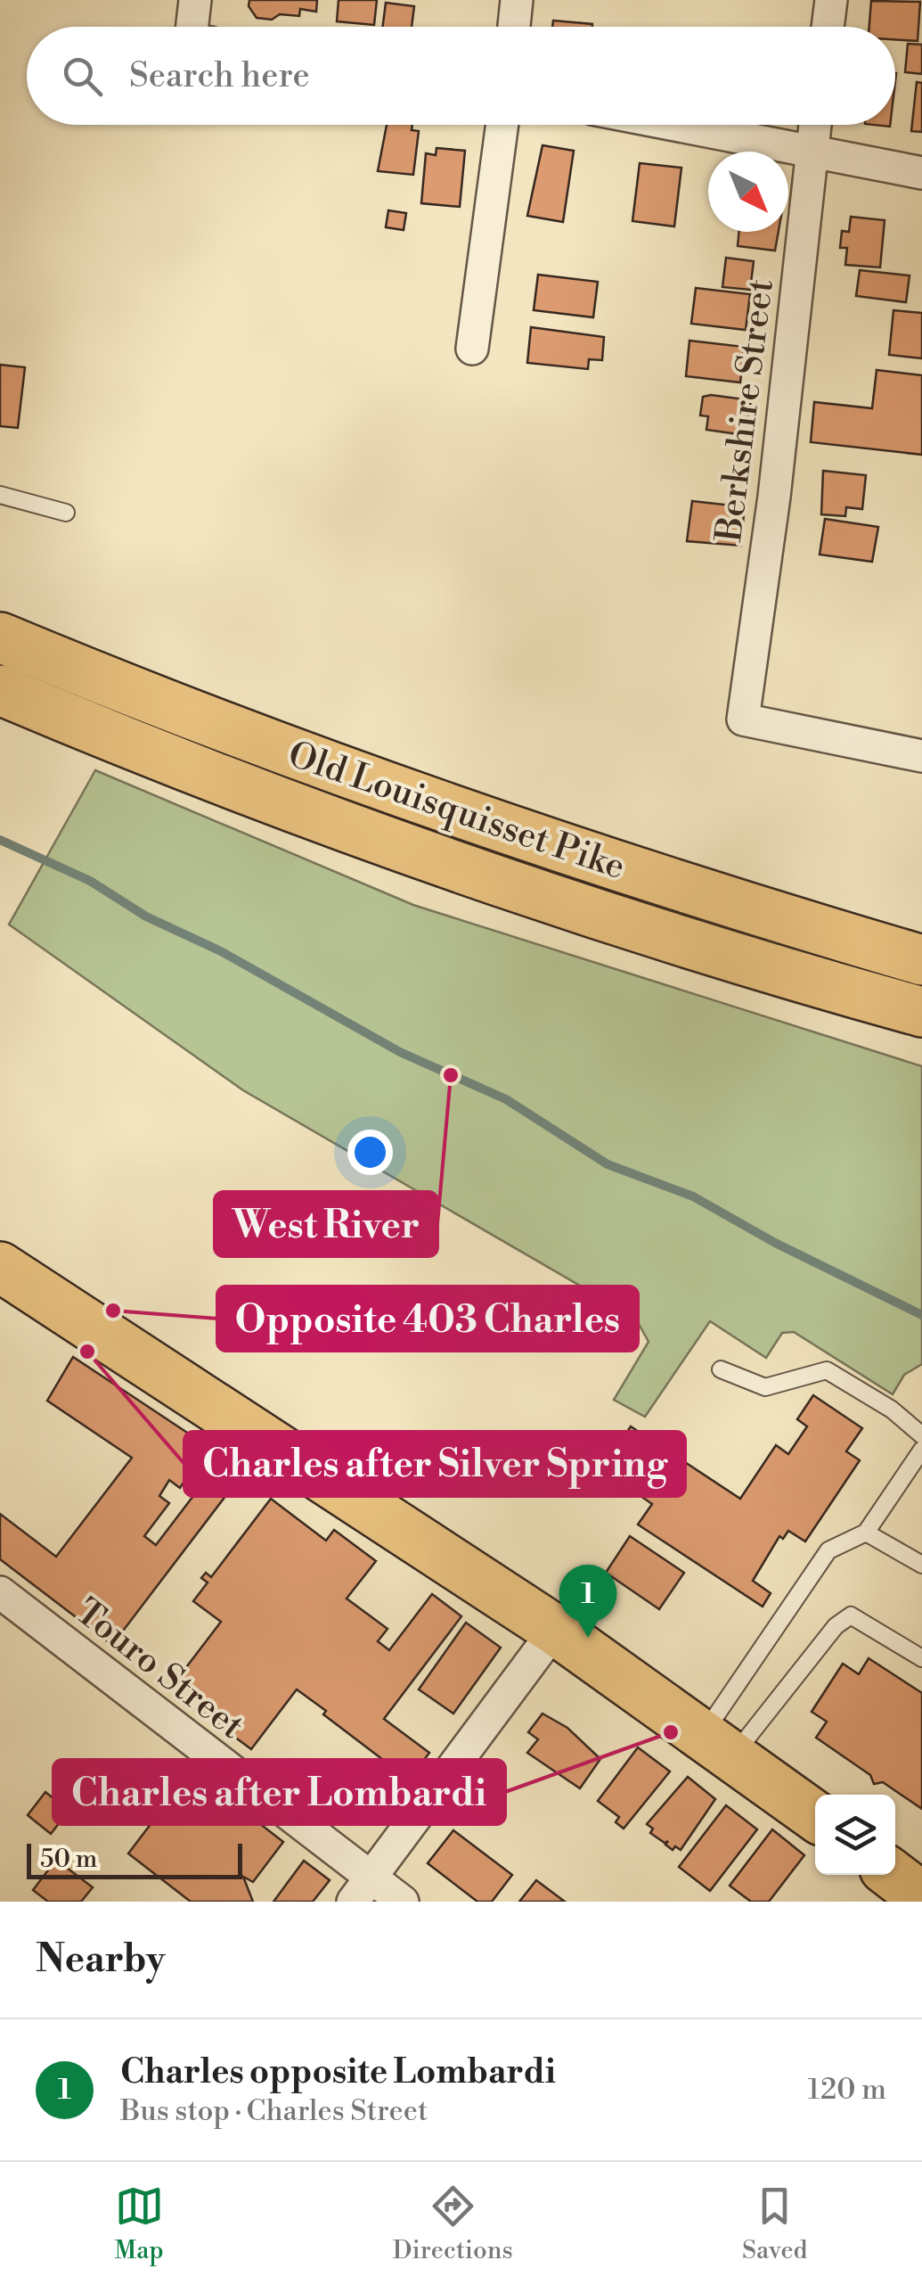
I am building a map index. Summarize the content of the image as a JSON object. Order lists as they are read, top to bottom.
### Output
{
  "streets": {
    "main road": ["Old Louisquisset Pike"],
    "street": ["Berkshire Street", "Touro Street"]
  },
  "places": [
    "West River",
    "Opposite 403 Charles",
    "Charles after Silver Spring",
    "Charles after Lombardi"
  ],
  "scale_bar": "50 m",
  "north": "bottom right",
  "page": {
    "search": "Search here",
    "pins": "1",
    "scale": "50 m",
    "heading": "Nearby",
    "list": [
      {
        "mark": "1",
        "name": "Charles opposite Lombardi",
        "note": "Bus stop · Charles Street",
        "value": "120 m"
      }
    ],
    "nav": ["Map", "Directions", "Saved"]
  }
}
